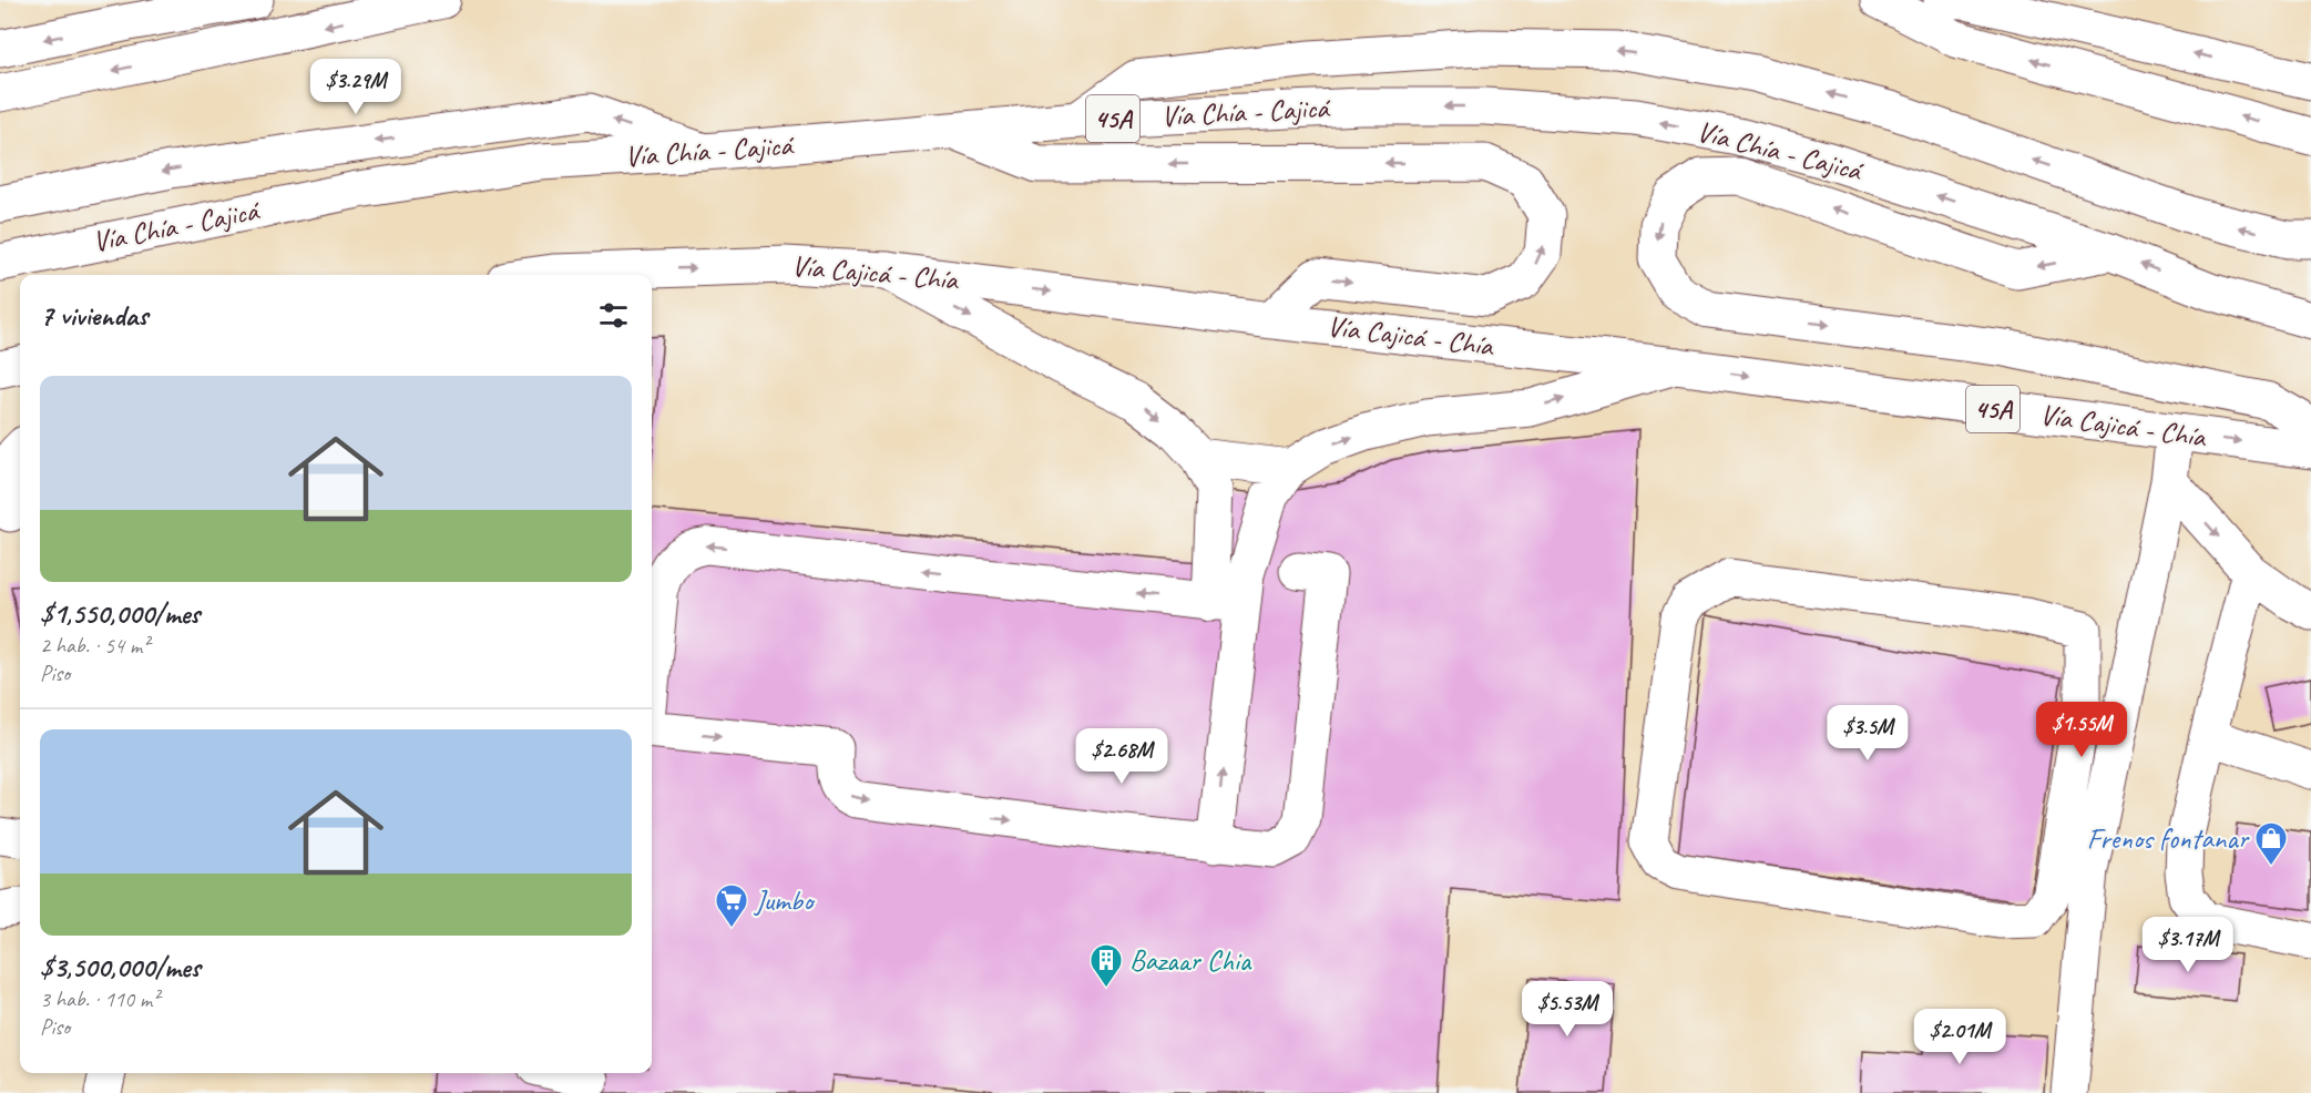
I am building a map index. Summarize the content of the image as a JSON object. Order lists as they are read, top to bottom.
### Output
{
  "streets": {
    "main road": ["Vía Chía - Cajicá", "45A", "Vía Cajicá - Chía"]
  },
  "places": {
    "shop": ["Frenos fontanar"],
    "supermarket": ["Jumbo"],
    "building": ["Bazaar Chia"]
  },
  "page": {
    "price": [
      "$3.29M",
      "$1.55M",
      "$3.5M",
      "$2.68M",
      "$3.17M",
      "$5.53M",
      "$2.01M"
    ],
    "heading": "7 viviendas",
    "list": [
      {
        "name": "$1,550,000/mes",
        "note": "2 hab. · 54 m² · Piso"
      },
      {
        "name": "$3,500,000/mes",
        "note": "3 hab. · 110 m² · Piso"
      }
    ]
  }
}
